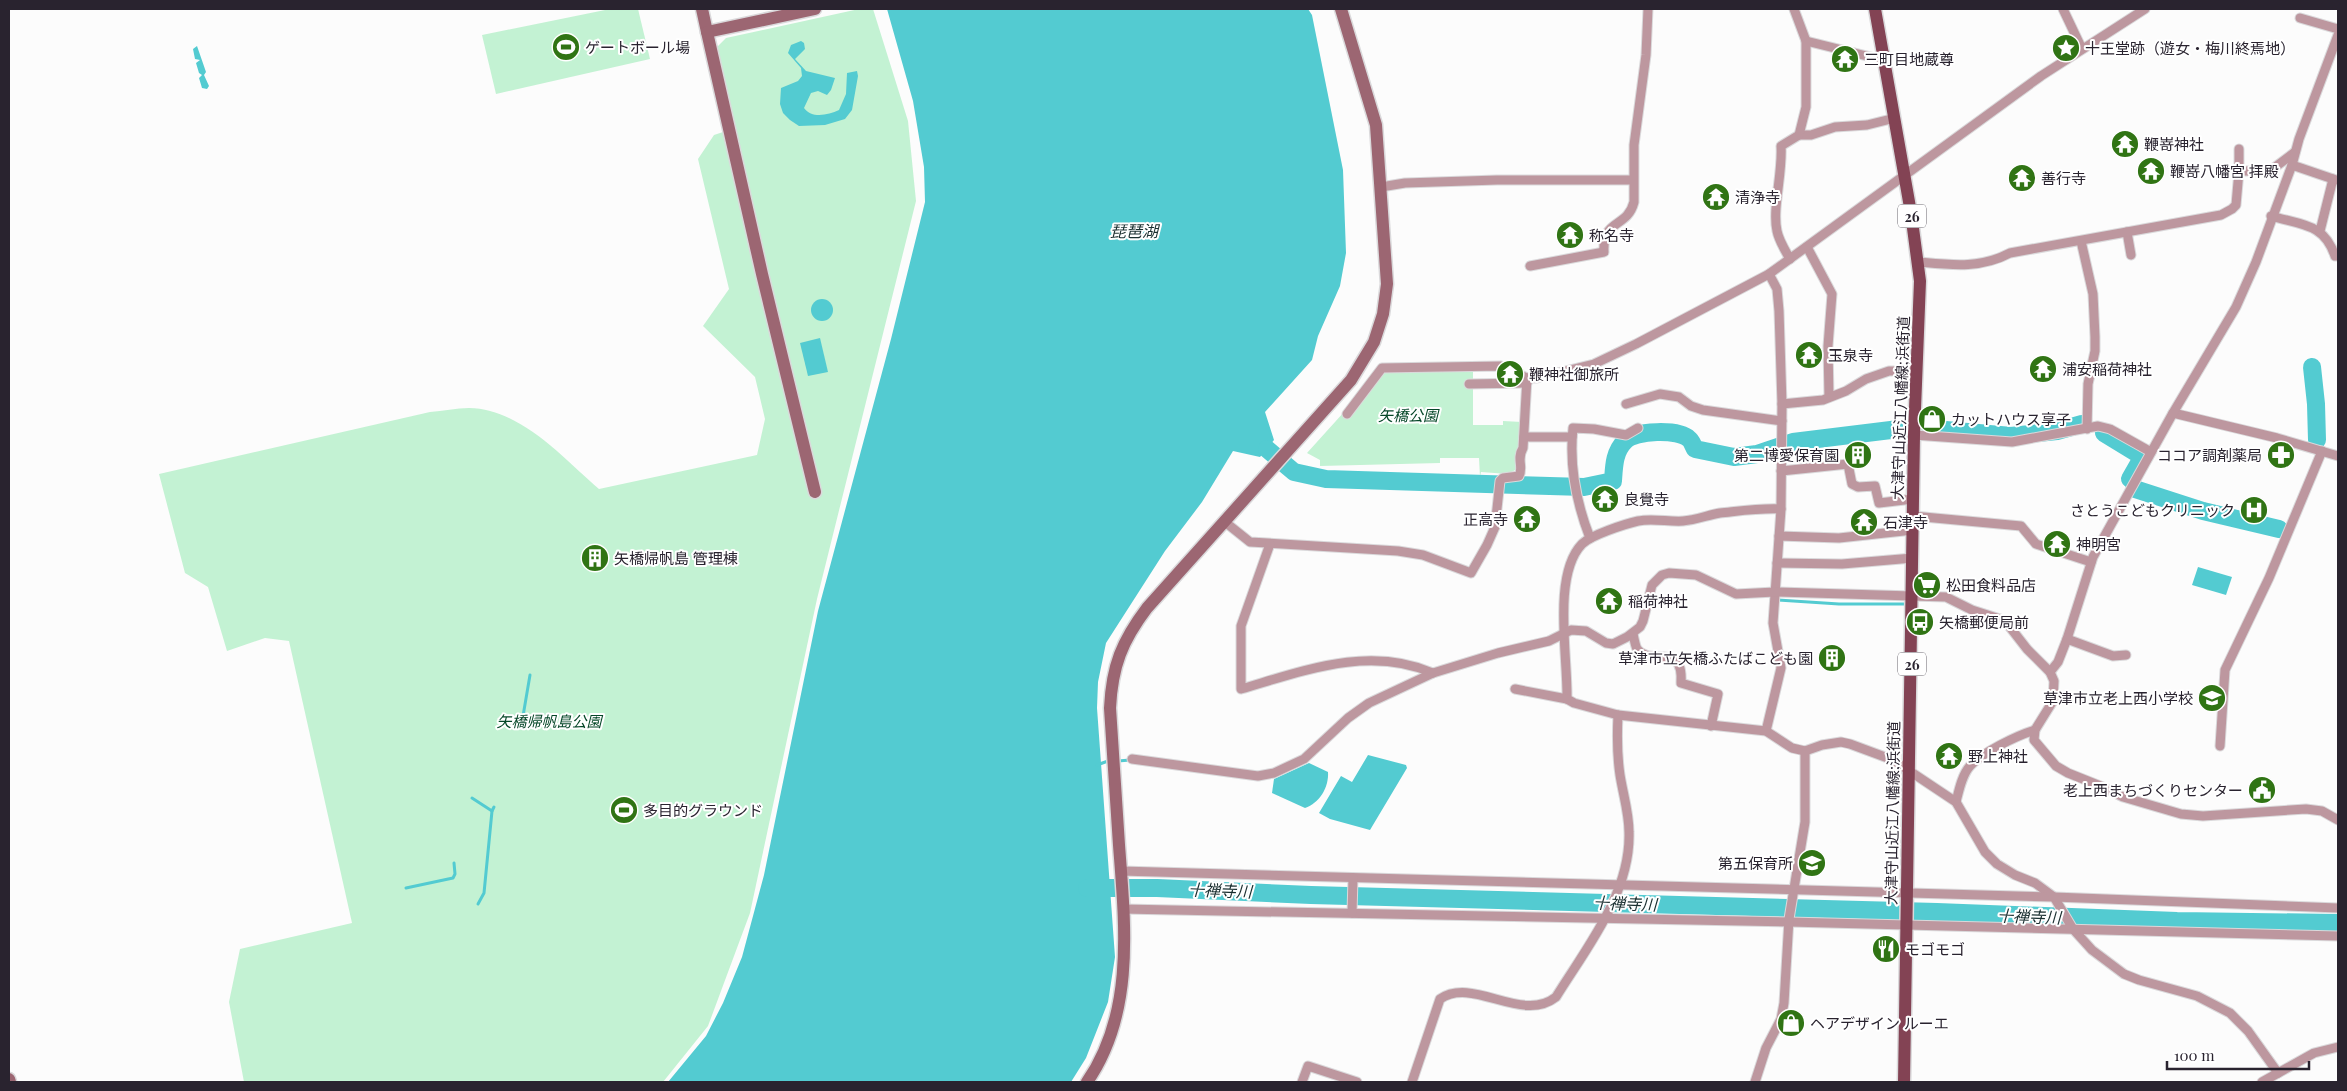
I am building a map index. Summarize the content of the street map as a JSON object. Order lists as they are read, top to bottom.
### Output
{
  "streets": {
    "main road": ["26", "大津守山近江八幡線;浜街道"]
  },
  "water": ["琵琶湖", "十禅寺川"],
  "parks": ["矢橋公園", "矢橋帰帆島公園"],
  "places": {
    "sports": ["ゲートボール場", "多目的グラウンド"],
    "place": ["十王堂跡（遊女・梅川終焉地）"],
    "temple": [
      "三町目地蔵尊",
      "鞭嵜神社",
      "鞭嵜八幡宮 拝殿",
      "善行寺",
      "清浄寺",
      "称名寺",
      "玉泉寺",
      "浦安稲荷神社",
      "鞭神社御旅所",
      "良覺寺",
      "正高寺",
      "石津寺",
      "神明宮",
      "稲荷神社",
      "野上神社"
    ],
    "shop": ["カットハウス享子", "ヘアデザイン ルーエ"],
    "building": ["第二博愛保育園", "矢橋帰帆島 管理棟", "草津市立矢橋ふたばこども園"],
    "pharmacy": ["ココア調剤薬局"],
    "hospital": ["さとうこどもクリニック"],
    "supermarket": ["松田食料品店"],
    "bus stop": ["矢橋郵便局前"],
    "school or university": ["草津市立老上西小学校", "第五保育所"],
    "public building": ["老上西まちづくりセンター"],
    "restaurant": ["モゴモゴ"]
  },
  "scale_bar": "100 m"
}
